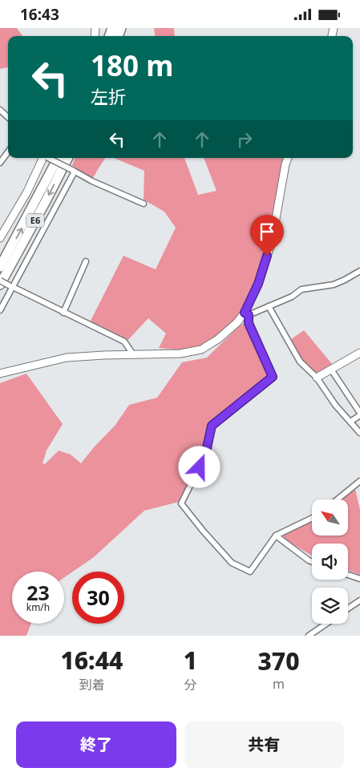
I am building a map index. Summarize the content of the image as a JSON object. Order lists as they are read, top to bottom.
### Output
{
  "streets": {
    "highway": ["E6"]
  },
  "north": "top left",
  "page": {
    "status": "16:43",
    "turn": ["180 m", "左折"],
    "speed": "23 km/h",
    "limit": "30",
    "eta": [
      "16:44",
      "到着",
      "1",
      "分",
      "370",
      "m"
    ],
    "buttons": ["終了", "共有"]
  }
}
